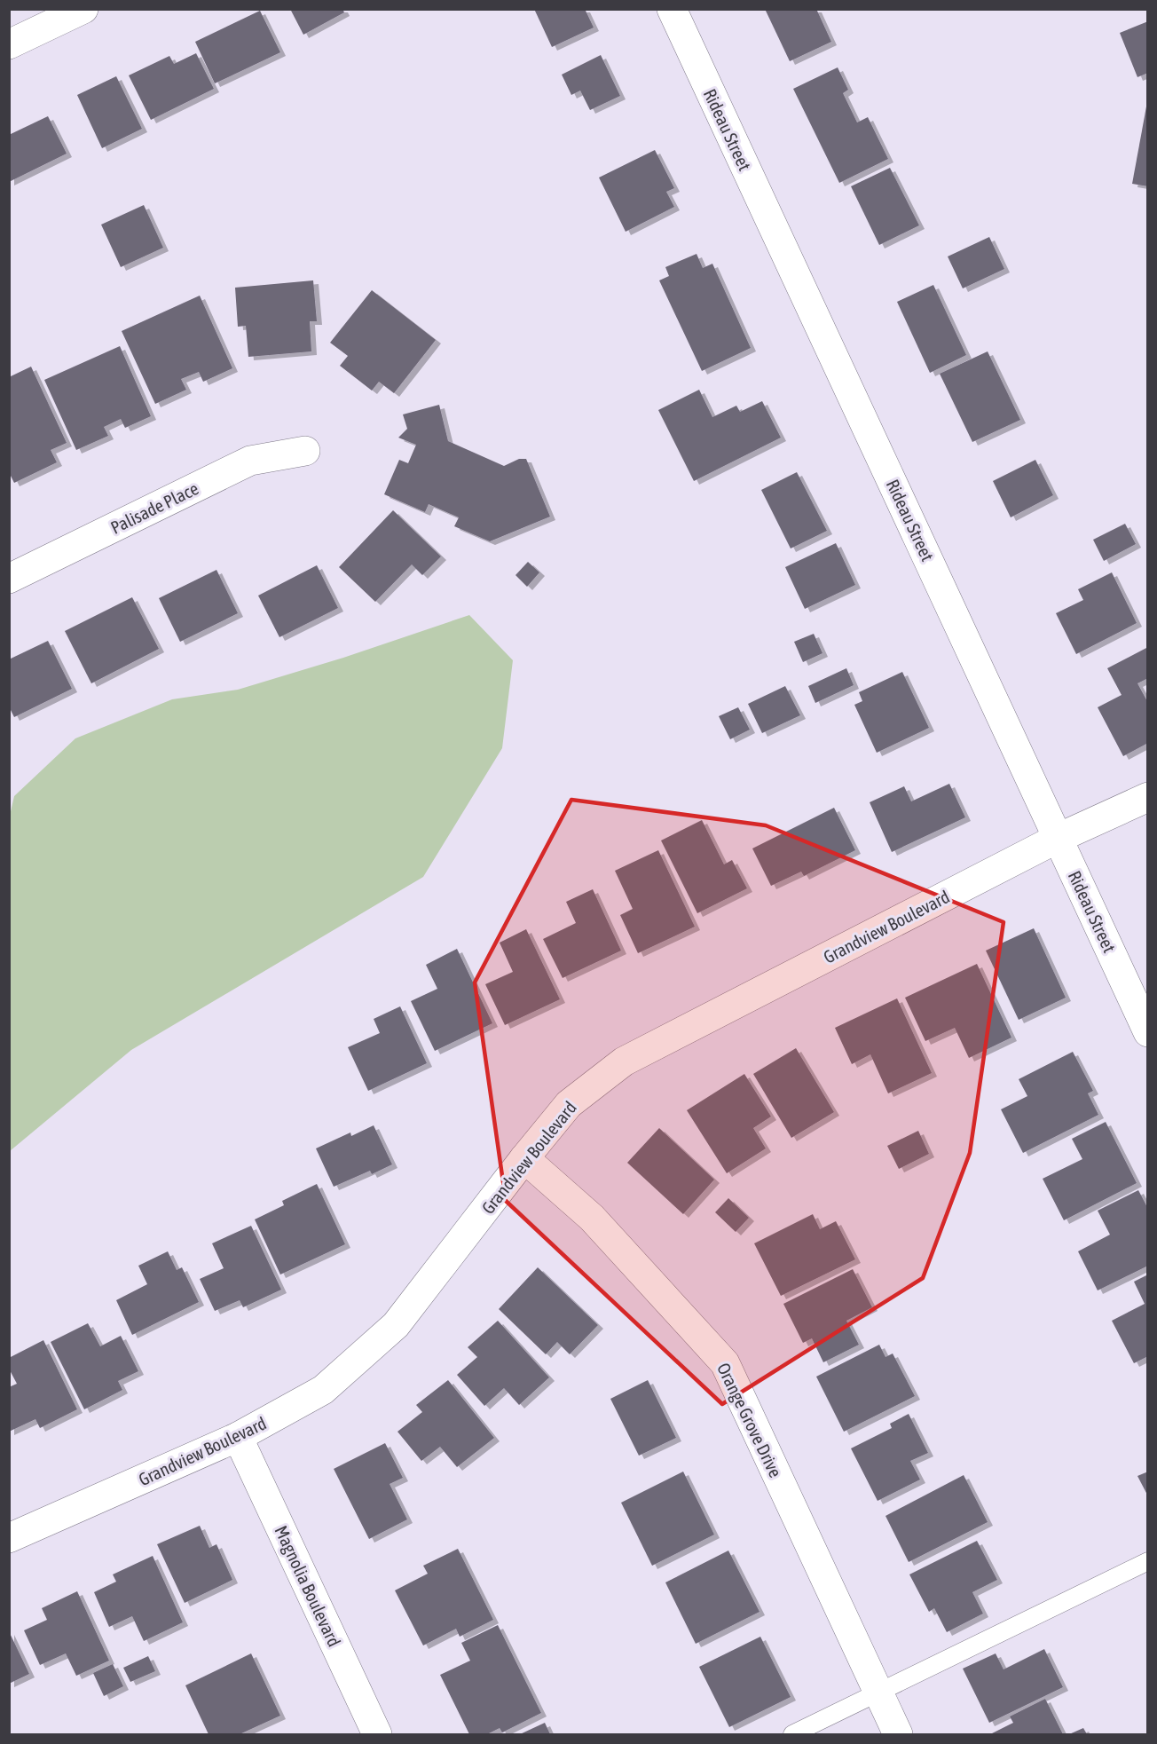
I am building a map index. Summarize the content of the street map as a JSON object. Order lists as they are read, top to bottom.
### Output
{
  "streets": {
    "street": [
      "Rideau Street",
      "Palisade Place",
      "Grandview Boulevard",
      "Orange Grove Drive",
      "Magnolia Boulevard"
    ]
  },
  "crossings": [
    ["Rideau Street", "Grandview Boulevard"],
    ["Grandview Boulevard", "Orange Grove Drive"],
    ["Grandview Boulevard", "Magnolia Boulevard"]
  ]
}
